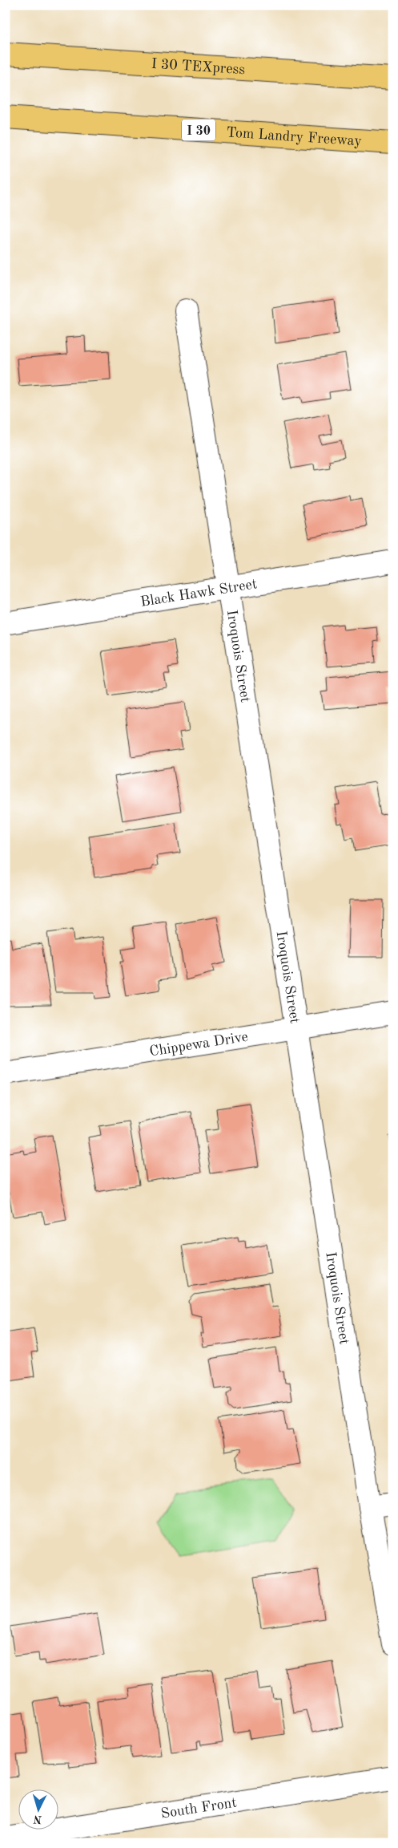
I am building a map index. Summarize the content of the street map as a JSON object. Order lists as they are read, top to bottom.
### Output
{
  "streets": {
    "highway": ["I 30 TEXpress", "I 30", "Tom Landry Freeway"],
    "street": [
      "Black Hawk Street",
      "Iroquois Street",
      "Chippewa Drive",
      "South Front"
    ]
  },
  "crossings": [
    ["Black Hawk Street", "Iroquois Street"],
    ["Iroquois Street", "Chippewa Drive"]
  ],
  "north": "bottom"
}
